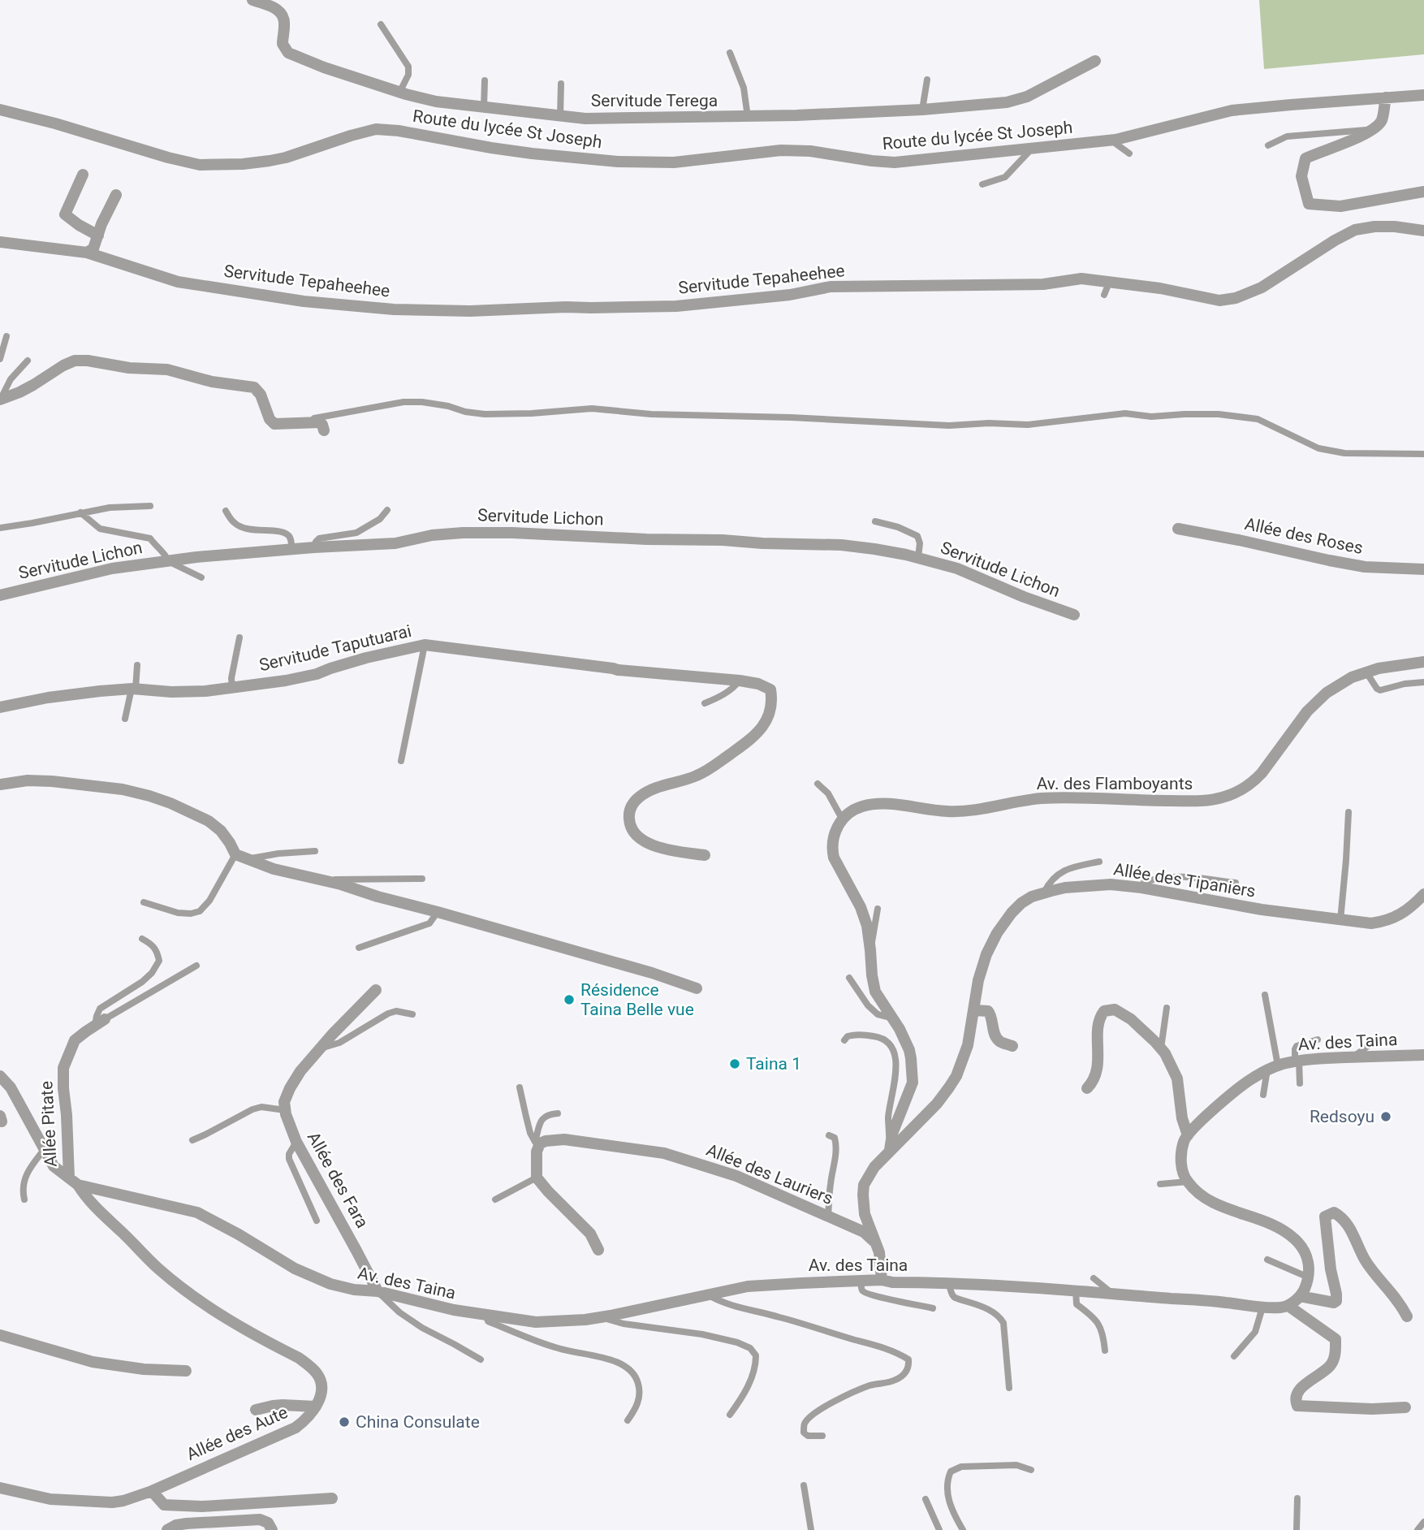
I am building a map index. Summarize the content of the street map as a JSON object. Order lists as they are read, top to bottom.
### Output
{
  "streets": {
    "street": [
      "Servitude Terega",
      "Route du lycée St Joseph",
      "Servitude Tepaheehee",
      "Servitude Lichon",
      "Allée des Roses",
      "Servitude Taputuarai",
      "Av. des Flamboyants",
      "Allée des Tipaniers",
      "Av. des Taina",
      "Allée Pitate",
      "Allée des Lauriers",
      "Allée des Fara",
      "Allée des Aute"
    ]
  },
  "crossings": [
    ["Allée des Tipaniers", "Av. des Taina"],
    ["Allée des Tipaniers", "Allée des Lauriers"],
    ["Av. des Taina", "Allée Pitate"],
    ["Av. des Taina", "Allée des Fara"]
  ],
  "places": [
    "Résidence Taina Belle vue",
    "Taina 1",
    "Redsoyu",
    "China Consulate"
  ]
}
